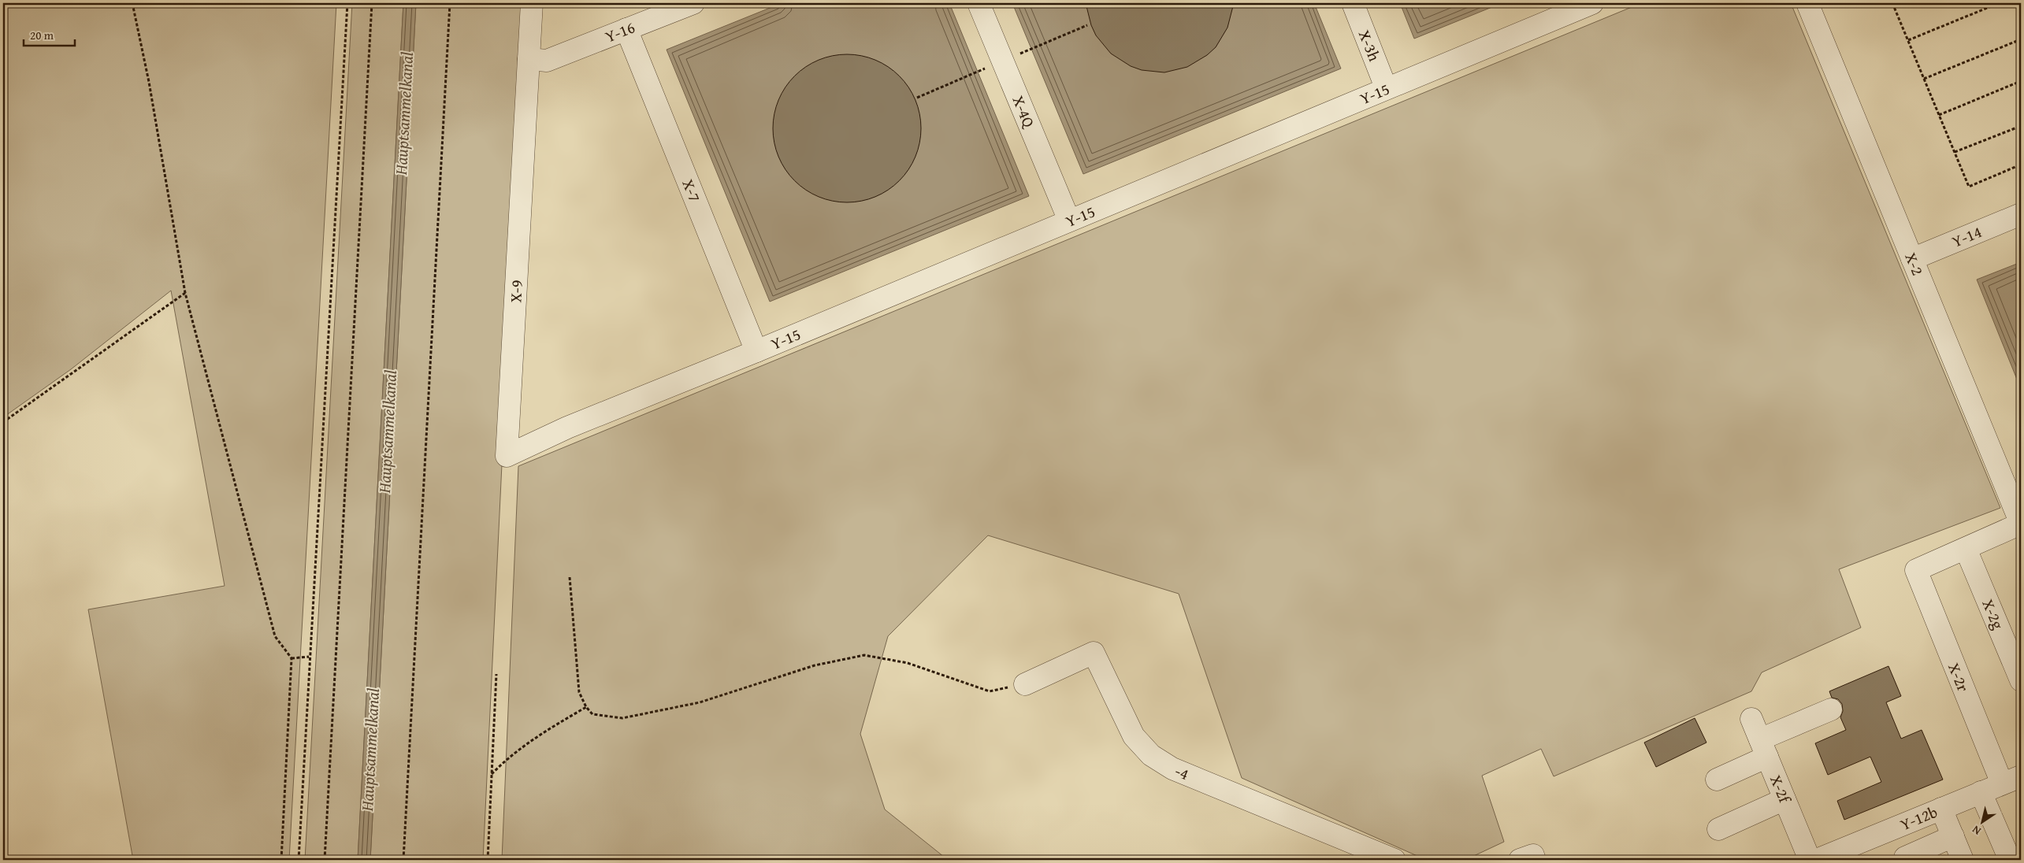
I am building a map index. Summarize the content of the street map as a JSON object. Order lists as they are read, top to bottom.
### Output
{
  "streets": {
    "street": [
      "Y-16",
      "X-3h",
      "Y-15",
      "X-4Q",
      "X-7",
      "Y-14",
      "X-2",
      "X-9",
      "X-2g",
      "X-2r",
      "-4",
      "X-2f",
      "Y-12b"
    ]
  },
  "crossings": [
    ["Y-16", "X-7"],
    ["Y-16", "X-9"],
    ["X-3h", "Y-15"],
    ["Y-15", "X-4Q"],
    ["Y-15", "X-7"],
    ["Y-15", "X-9"],
    ["Y-14", "X-2"],
    ["X-2g", "X-2r"],
    ["X-2r", "Y-12b"]
  ],
  "water": ["Hauptsammelkanal"],
  "scale_bar": "20 m",
  "north": "bottom left"
}
